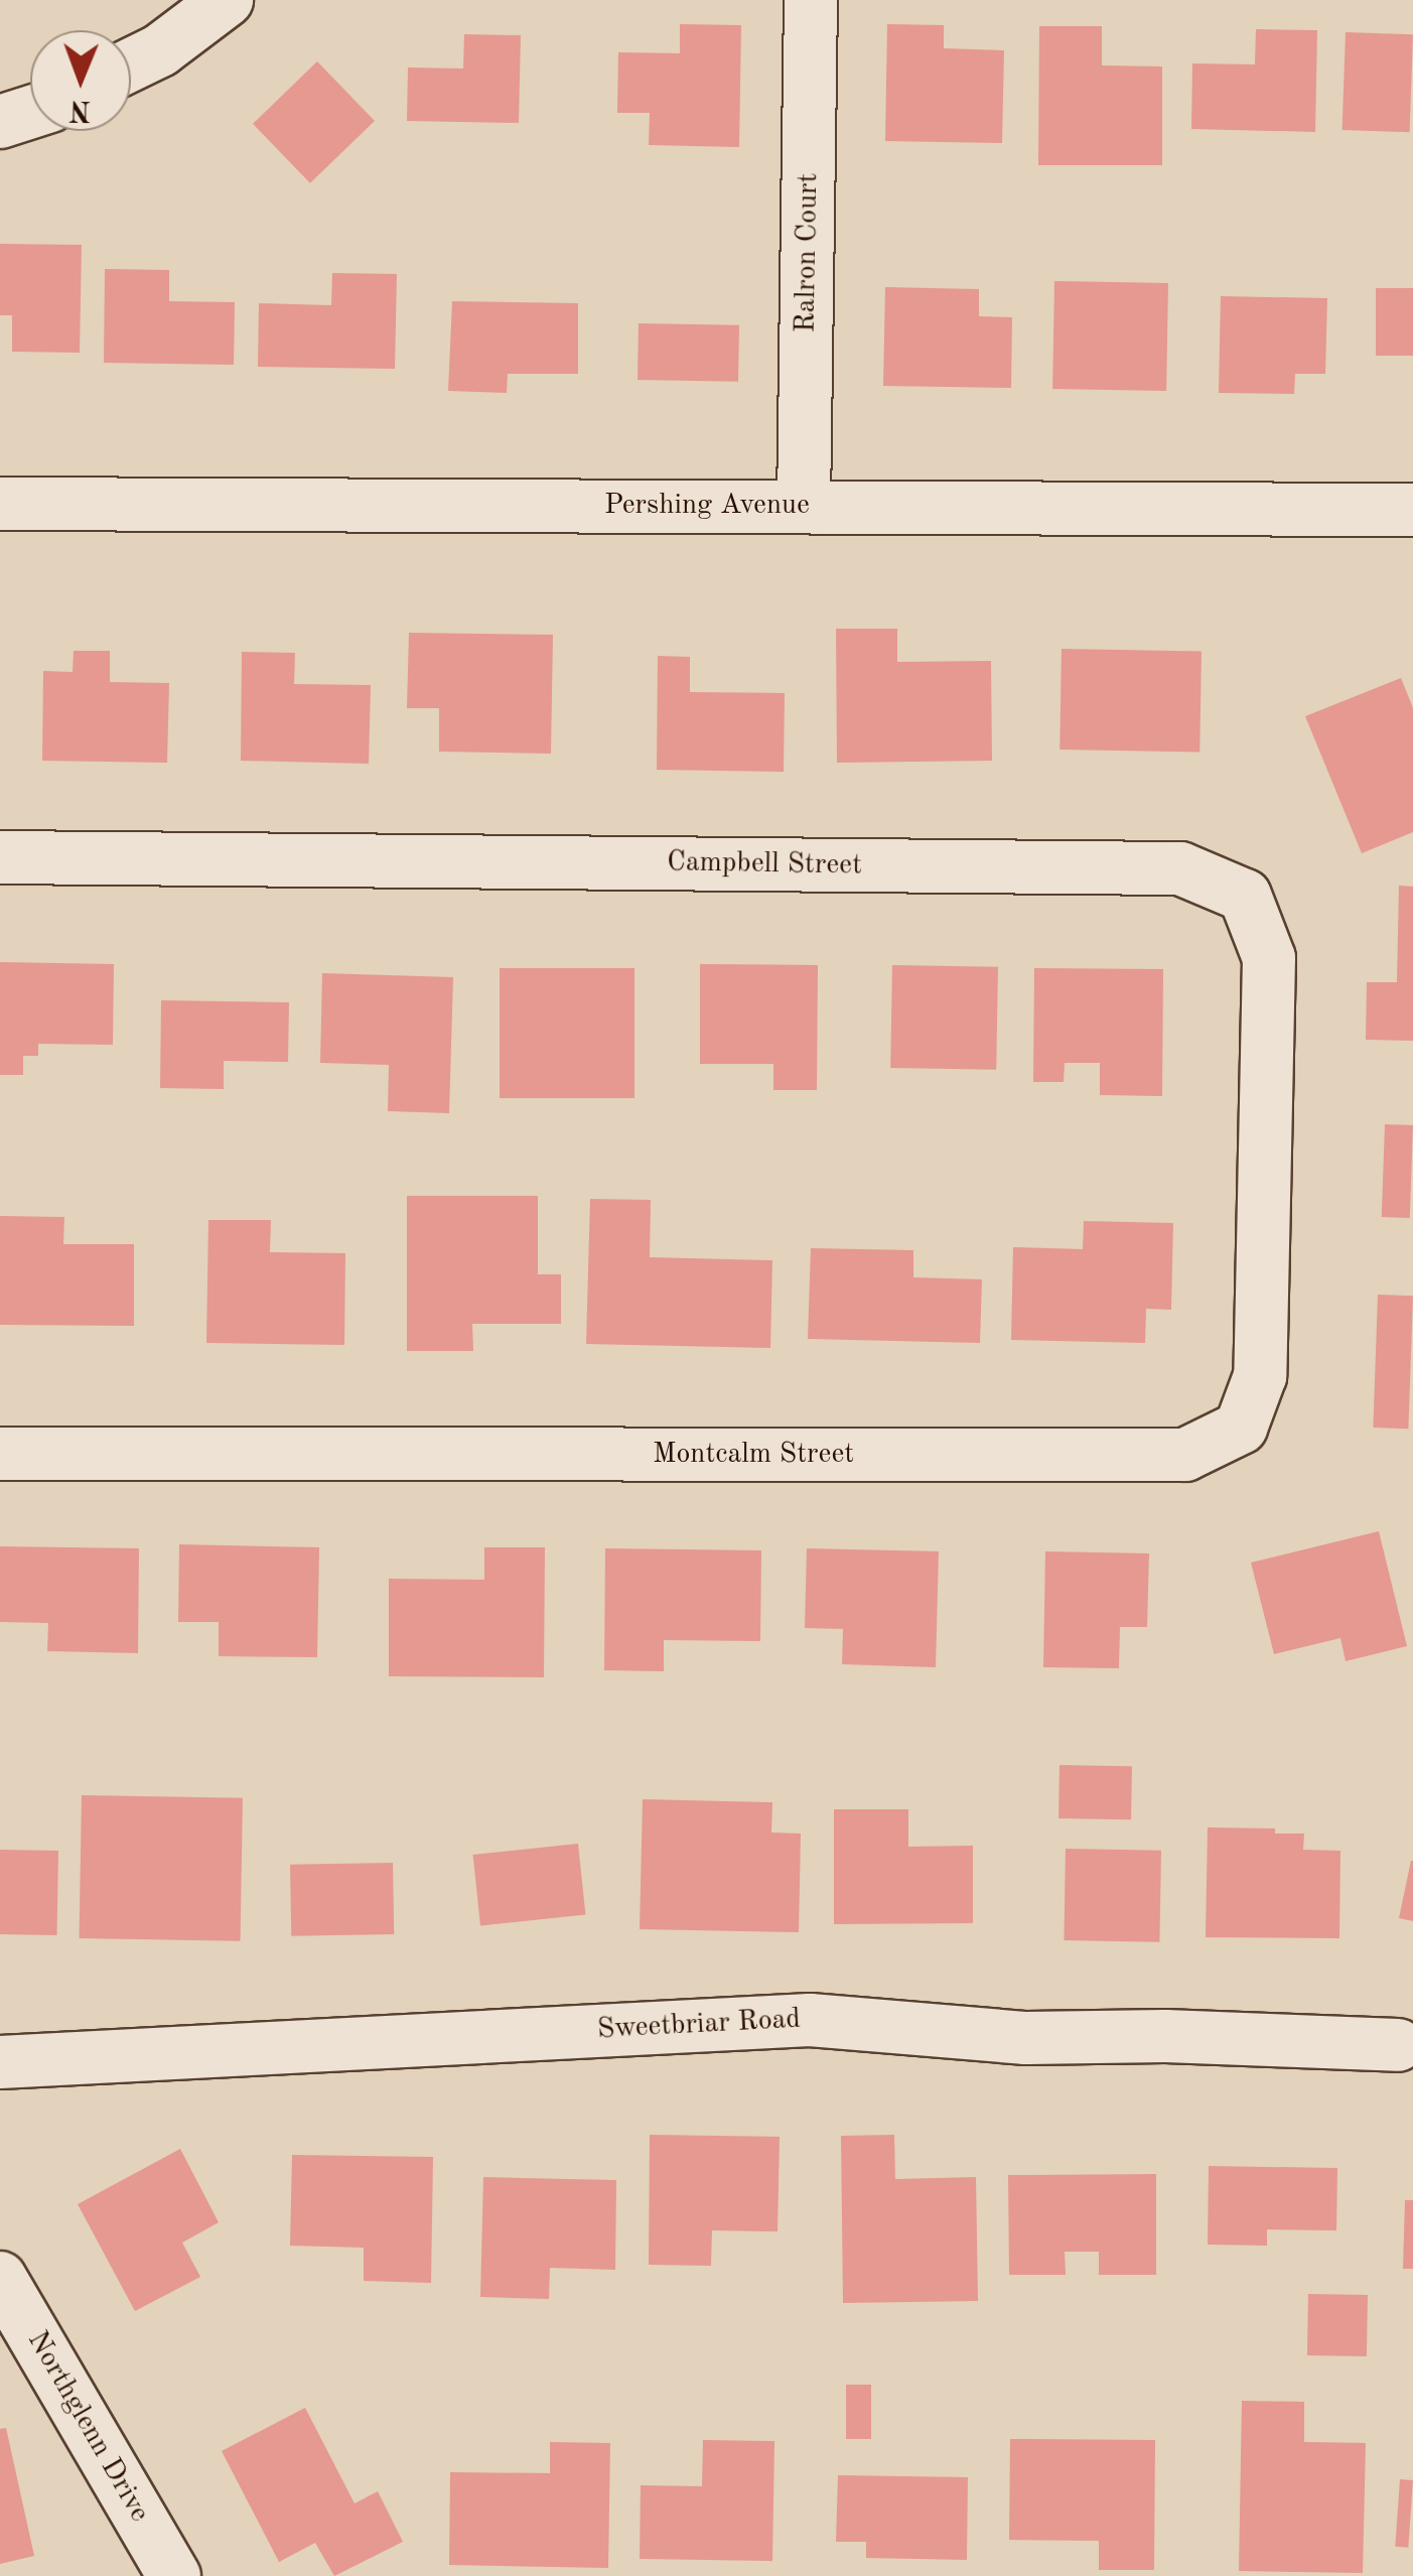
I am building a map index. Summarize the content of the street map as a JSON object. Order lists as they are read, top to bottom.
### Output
{
  "streets": {
    "street": [
      "Ralron Court",
      "Pershing Avenue",
      "Campbell Street",
      "Montcalm Street",
      "Sweetbriar Road",
      "Northglenn Drive"
    ]
  },
  "crossings": [
    ["Ralron Court", "Pershing Avenue"],
    ["Campbell Street", "Montcalm Street"]
  ],
  "north": "bottom"
}
